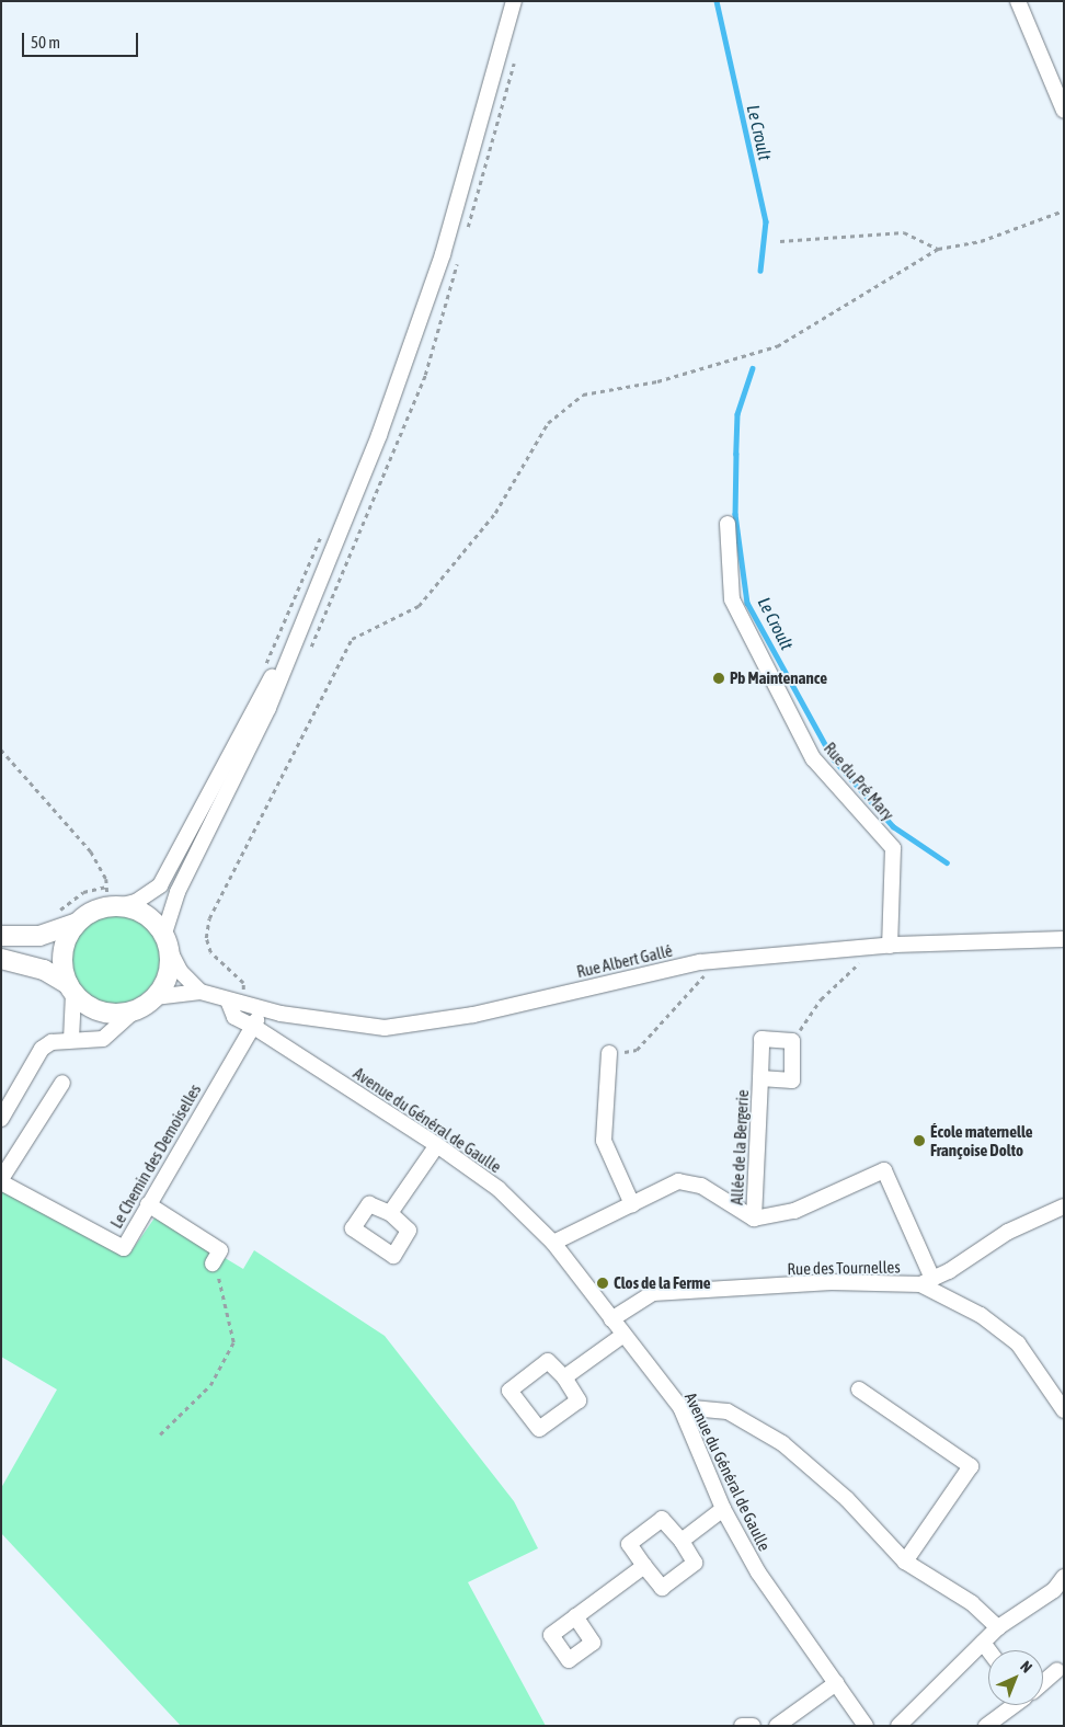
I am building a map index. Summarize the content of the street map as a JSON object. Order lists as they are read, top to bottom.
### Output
{
  "streets": {
    "street": [
      "Rue du Pré Mary",
      "Rue Albert Gallé",
      "Avenue du Général de Gaulle",
      "Allée de la Bergerie",
      "Le Chemin des Demoiselles",
      "Rue des Tournelles"
    ]
  },
  "crossings": [
    ["Rue du Pré Mary", "Rue Albert Gallé"],
    ["Rue Albert Gallé", "Avenue du Général de Gaulle"],
    ["Rue Albert Gallé", "Le Chemin des Demoiselles"],
    ["Avenue du Général de Gaulle", "Le Chemin des Demoiselles"],
    ["Avenue du Général de Gaulle", "Rue des Tournelles"]
  ],
  "water": ["Le Croult"],
  "places": ["Pb Maintenance", "École maternelle Françoise Dolto", "Clos de la Ferme"],
  "scale_bar": "50 m",
  "north": "top right"
}
